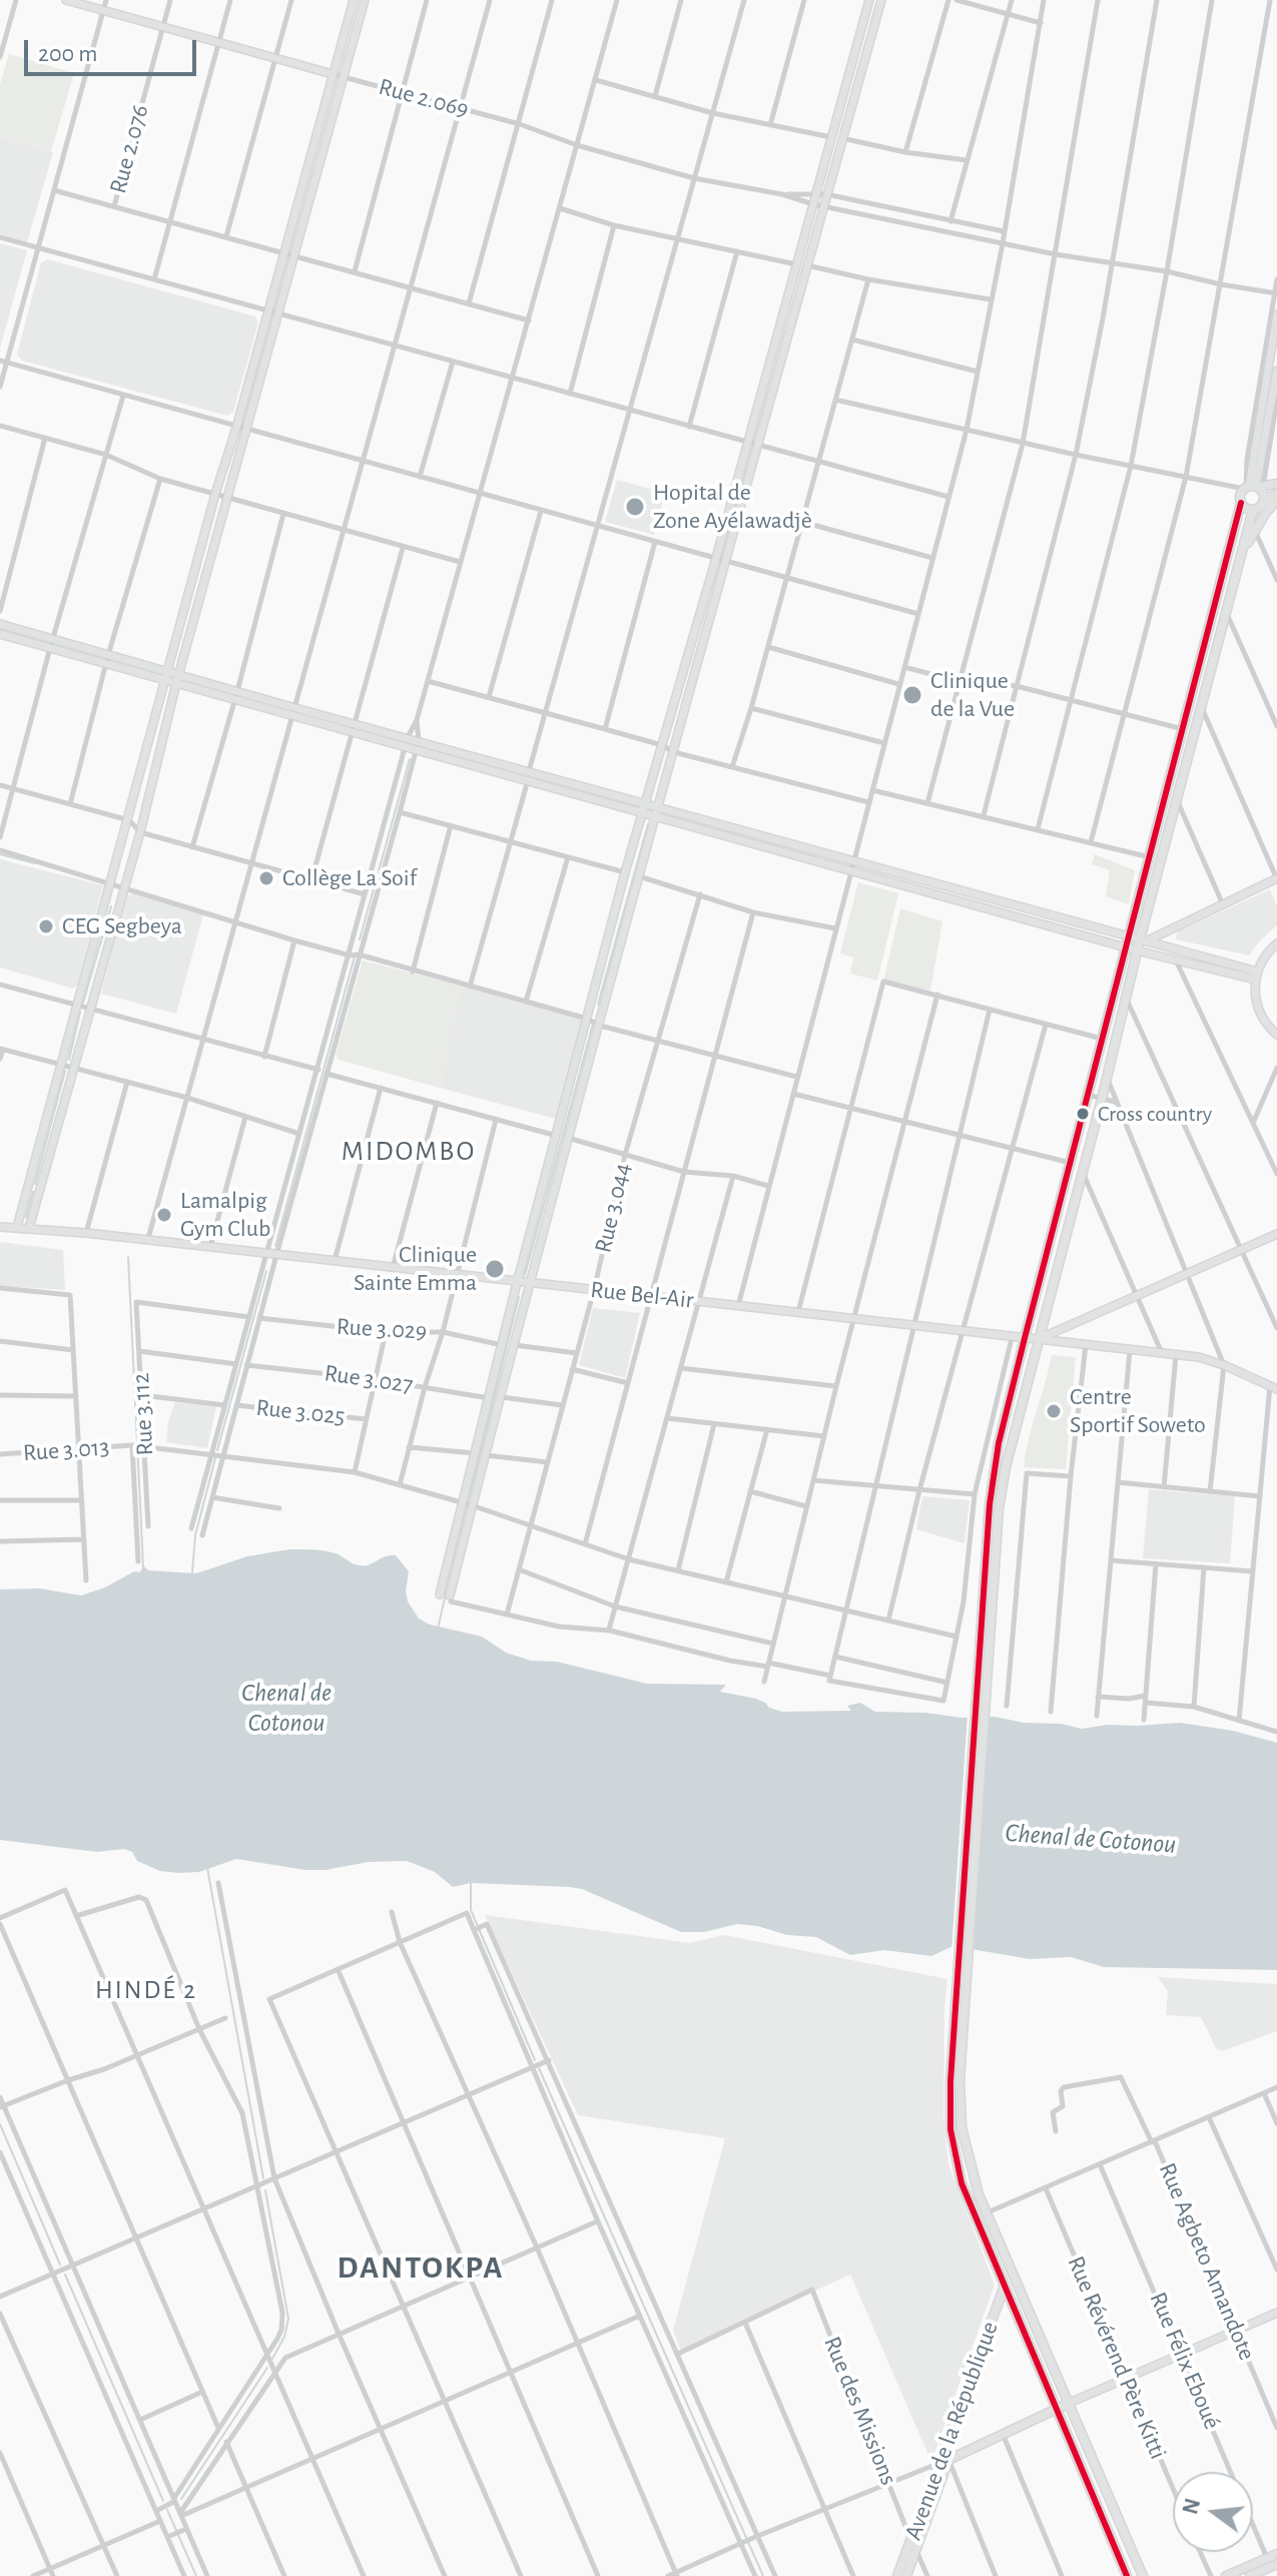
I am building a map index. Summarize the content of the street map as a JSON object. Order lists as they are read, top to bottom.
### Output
{
  "streets": {
    "main road": ["Avenue de la République"],
    "street": [
      "Rue 2.069",
      "Rue 2.076",
      "Rue 3.044",
      "Rue Bel-Air",
      "Rue 3.029",
      "Rue 3.027",
      "Rue 3.025",
      "Rue 3.112",
      "Rue 3.013",
      "Rue Agbeto Amandote",
      "Rue Révérend Père Kitti",
      "Rue Félix Eboué",
      "Rue des Missions"
    ]
  },
  "crossings": [
    ["Rue 2.069", "Rue 2.076"],
    ["Rue 3.044", "Rue Bel-Air"],
    ["Rue 3.044", "Rue 3.013"],
    ["Rue 3.025", "Rue 3.112"],
    ["Rue 3.112", "Rue 3.013"],
    ["Rue des Missions", "Avenue de la République"]
  ],
  "districts": ["MIDOMBO", "HINDÉ 2", "DANTOKPA"],
  "water": ["Chenal de Cotonou"],
  "places": [
    "Hopital de Zone Ayélawadjè",
    "Clinique de la Vue",
    "Collège La Soif",
    "CEG Segbeya",
    "Cross country",
    "Lamalpig Gym Club",
    "Clinique Sainte Emma",
    "Centre Sportif Soweto"
  ],
  "scale_bar": "200 m",
  "north": "left"
}
